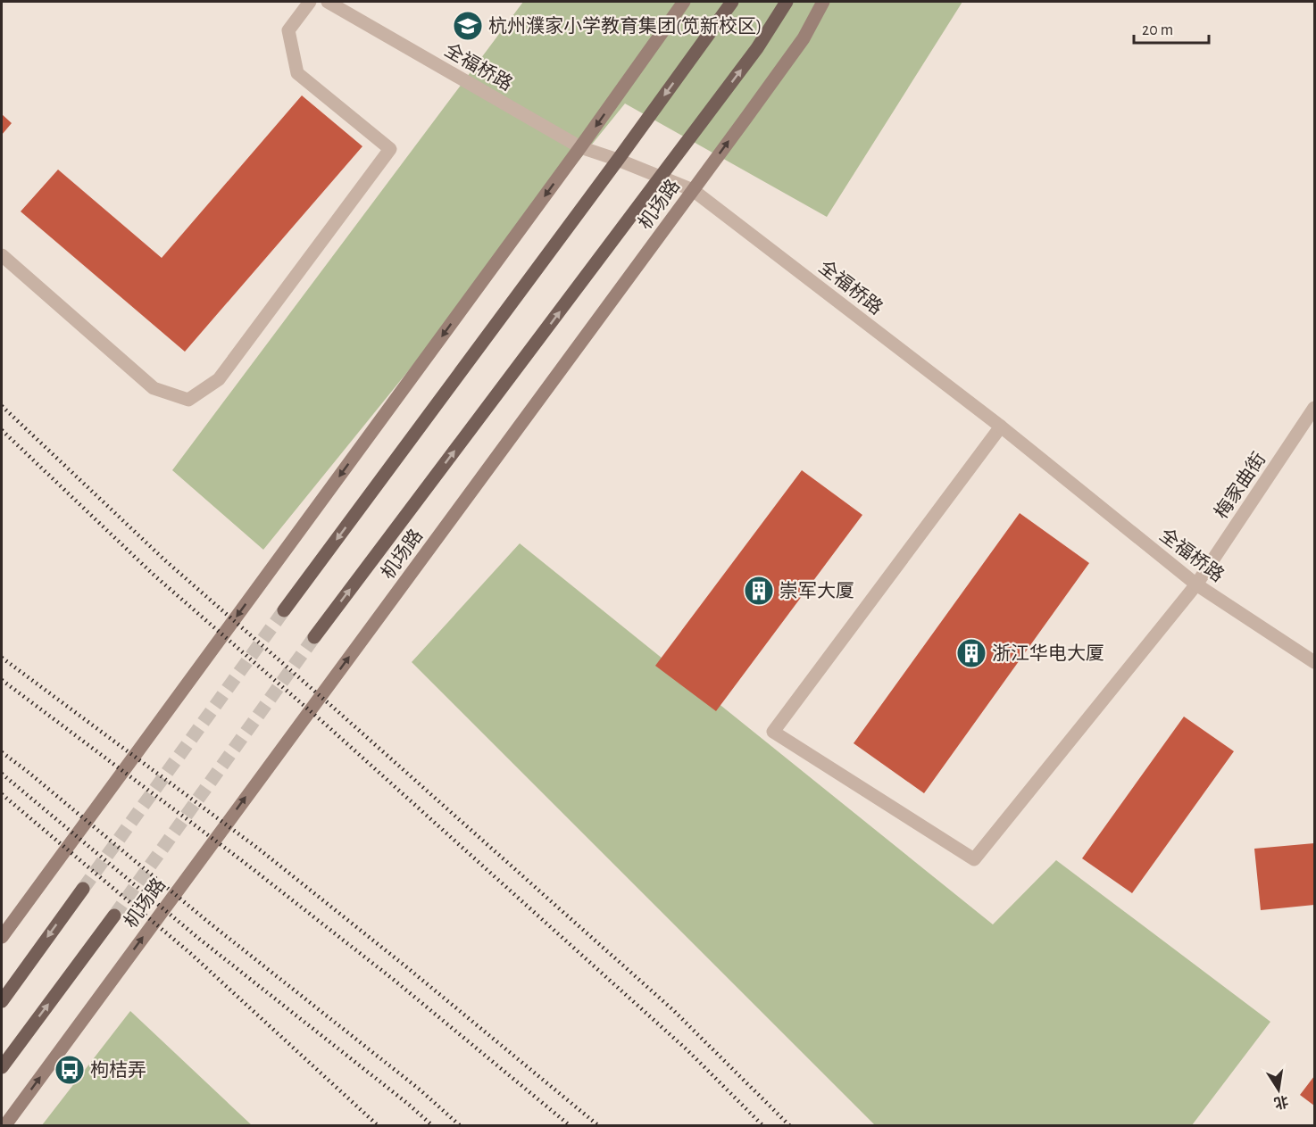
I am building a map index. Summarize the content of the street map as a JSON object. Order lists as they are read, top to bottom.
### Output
{
  "streets": {
    "main road": ["机场路"],
    "street": ["全福桥路", "梅家曲街"]
  },
  "crossings": [
    ["全福桥路", "机场路"],
    ["全福桥路", "梅家曲街"]
  ],
  "places": {
    "school or university": ["杭州濮家小学教育集团(笕新校区)"],
    "building": ["崇军大厦", "浙江华电大厦"],
    "bus stop": ["枸桔弄"]
  },
  "scale_bar": "20 m",
  "north": "bottom"
}
